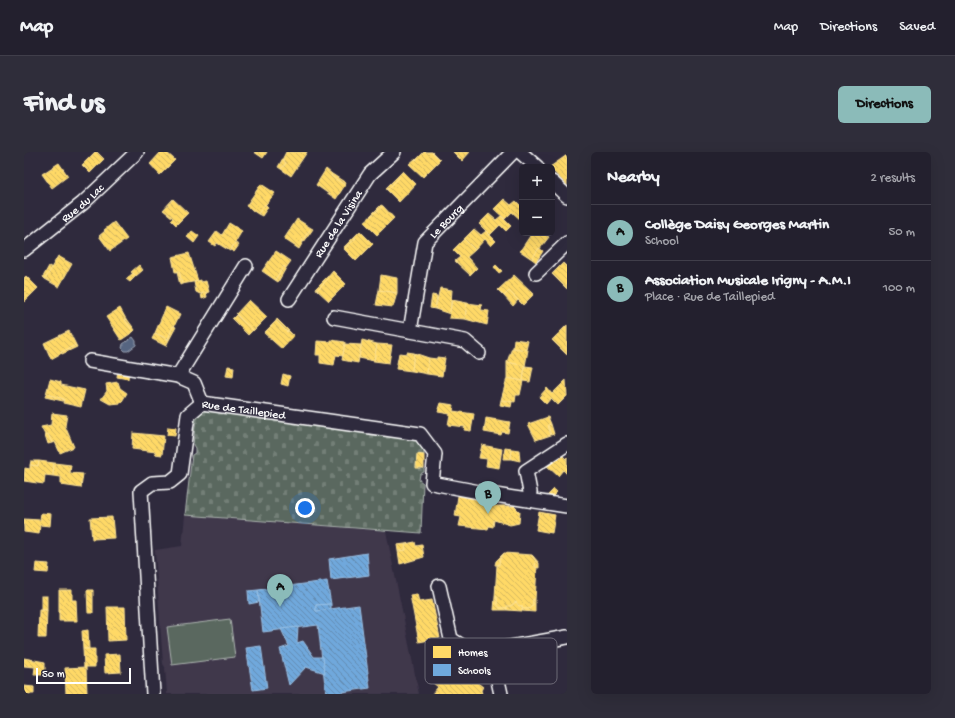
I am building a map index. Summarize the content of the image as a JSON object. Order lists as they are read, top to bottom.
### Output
{
  "streets": {
    "street": [
      "Rue du Lac",
      "Le Bourg",
      "Rue de la Visina",
      "Rue de Taillepied"
    ]
  },
  "legend": ["Homes", "Schools"],
  "scale_bar": "50 m",
  "page": {
    "header": "Map",
    "nav": ["Map", "Directions", "Saved"],
    "buttons": "Directions",
    "title": "Find us",
    "heading": ["Nearby", "2 results"],
    "map_buttons": ["+", "−"],
    "list": [
      {
        "mark": "A",
        "name": "Collège Daisy Georges Martin",
        "note": "School",
        "value": "50 m"
      },
      {
        "mark": "B",
        "name": "Association Musicale Irigny - A.M.I",
        "note": "Place · Rue de Taillepied",
        "value": "100 m"
      }
    ],
    "pins": ["B", "A"],
    "scale": "50 m"
  }
}
